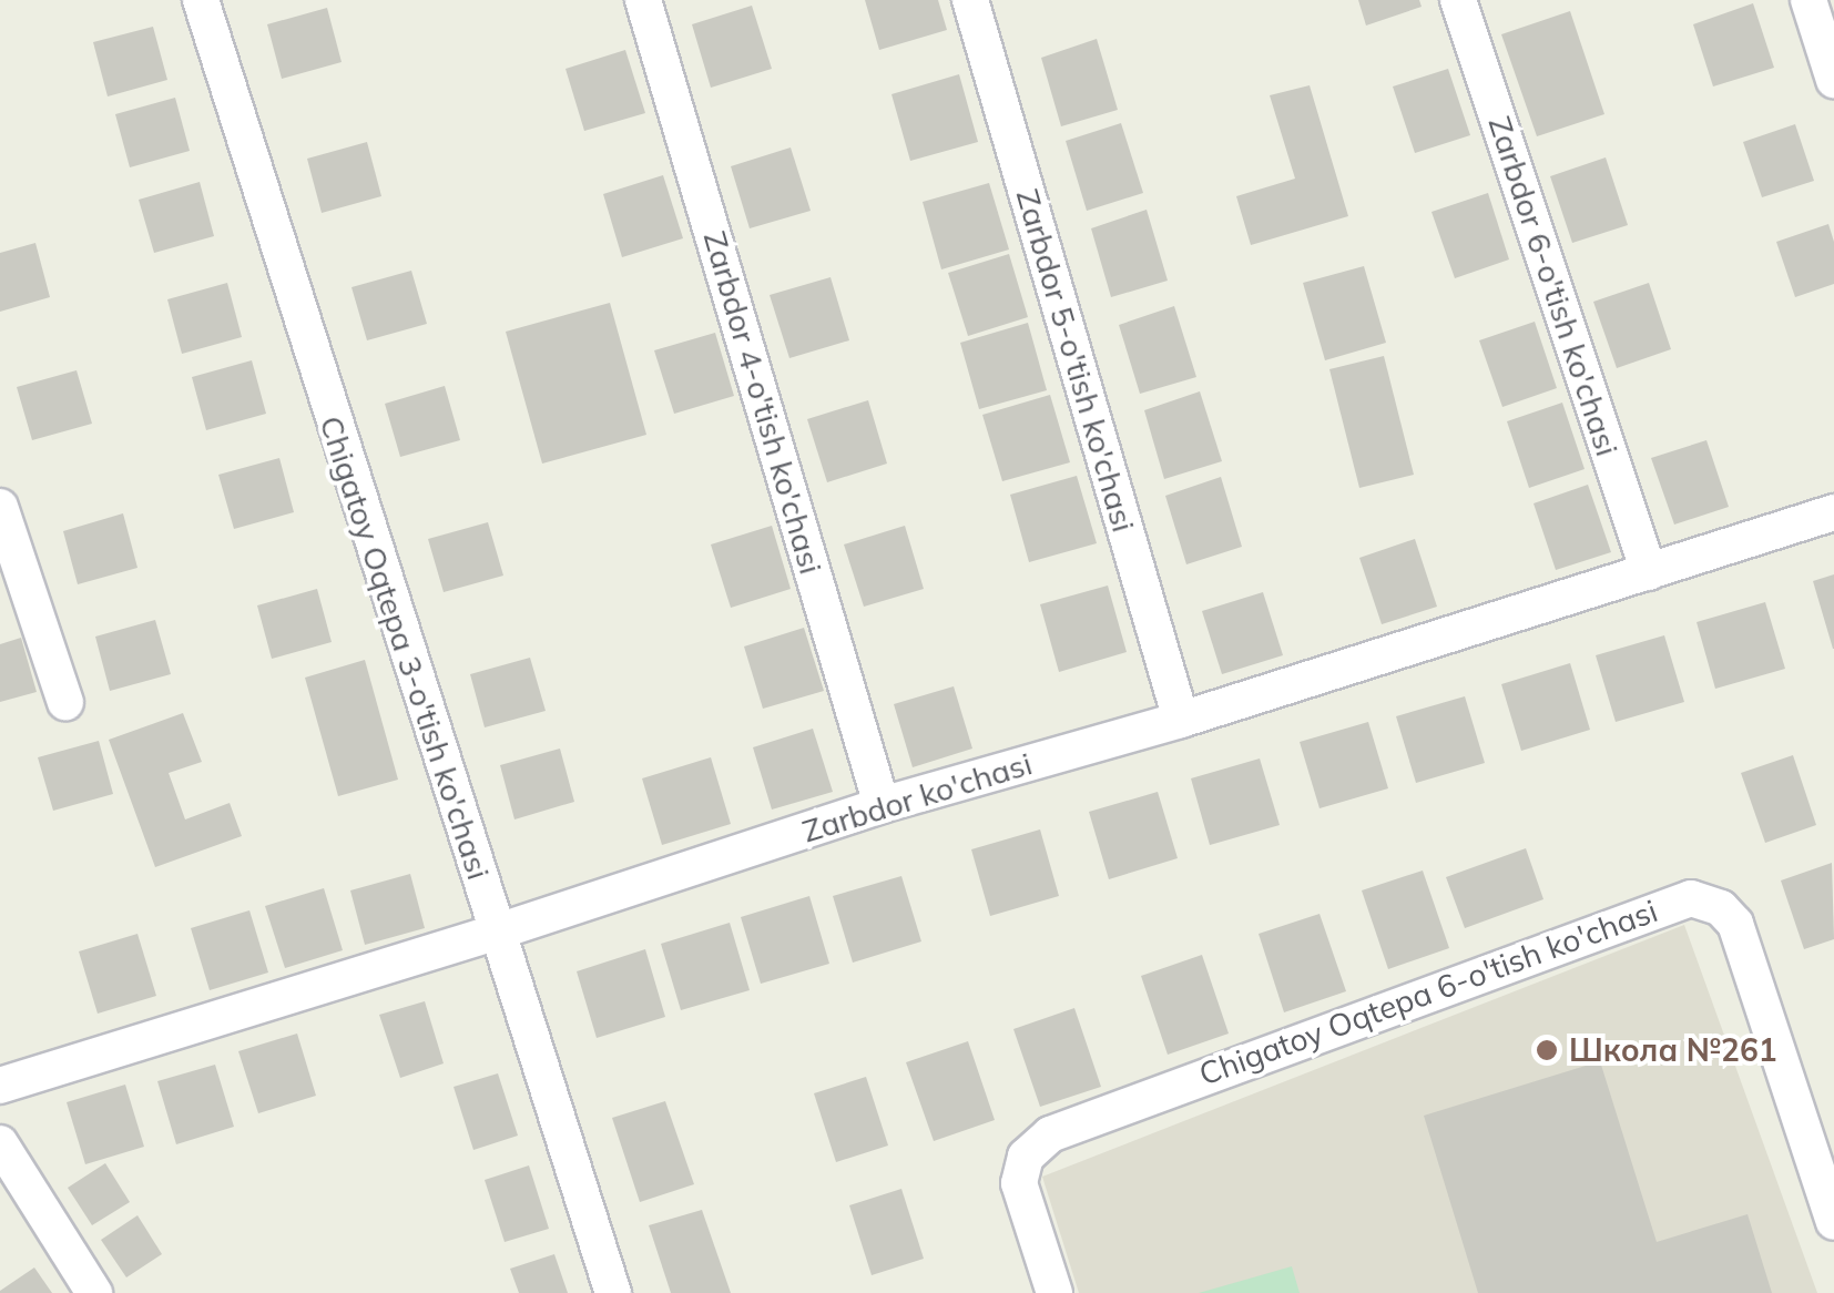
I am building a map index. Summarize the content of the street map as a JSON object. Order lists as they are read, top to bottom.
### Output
{
  "streets": {
    "street": [
      "Zarbdor 6-o'tish ko'chasi",
      "Zarbdor 5-o'tish ko'chasi",
      "Zarbdor 4-o'tish ko'chasi",
      "Chigatoy Oqtepa 3-o'tish ko'chasi",
      "Zarbdor ko'chasi",
      "Chigatoy Oqtepa 6-o'tish ko'chasi"
    ]
  },
  "crossings": [
    ["Zarbdor 6-o'tish ko'chasi", "Zarbdor ko'chasi"],
    ["Zarbdor 5-o'tish ko'chasi", "Zarbdor ko'chasi"],
    ["Zarbdor 4-o'tish ko'chasi", "Zarbdor ko'chasi"],
    ["Chigatoy Oqtepa 3-o'tish ko'chasi", "Zarbdor ko'chasi"]
  ],
  "places": ["Школа №261"]
}
